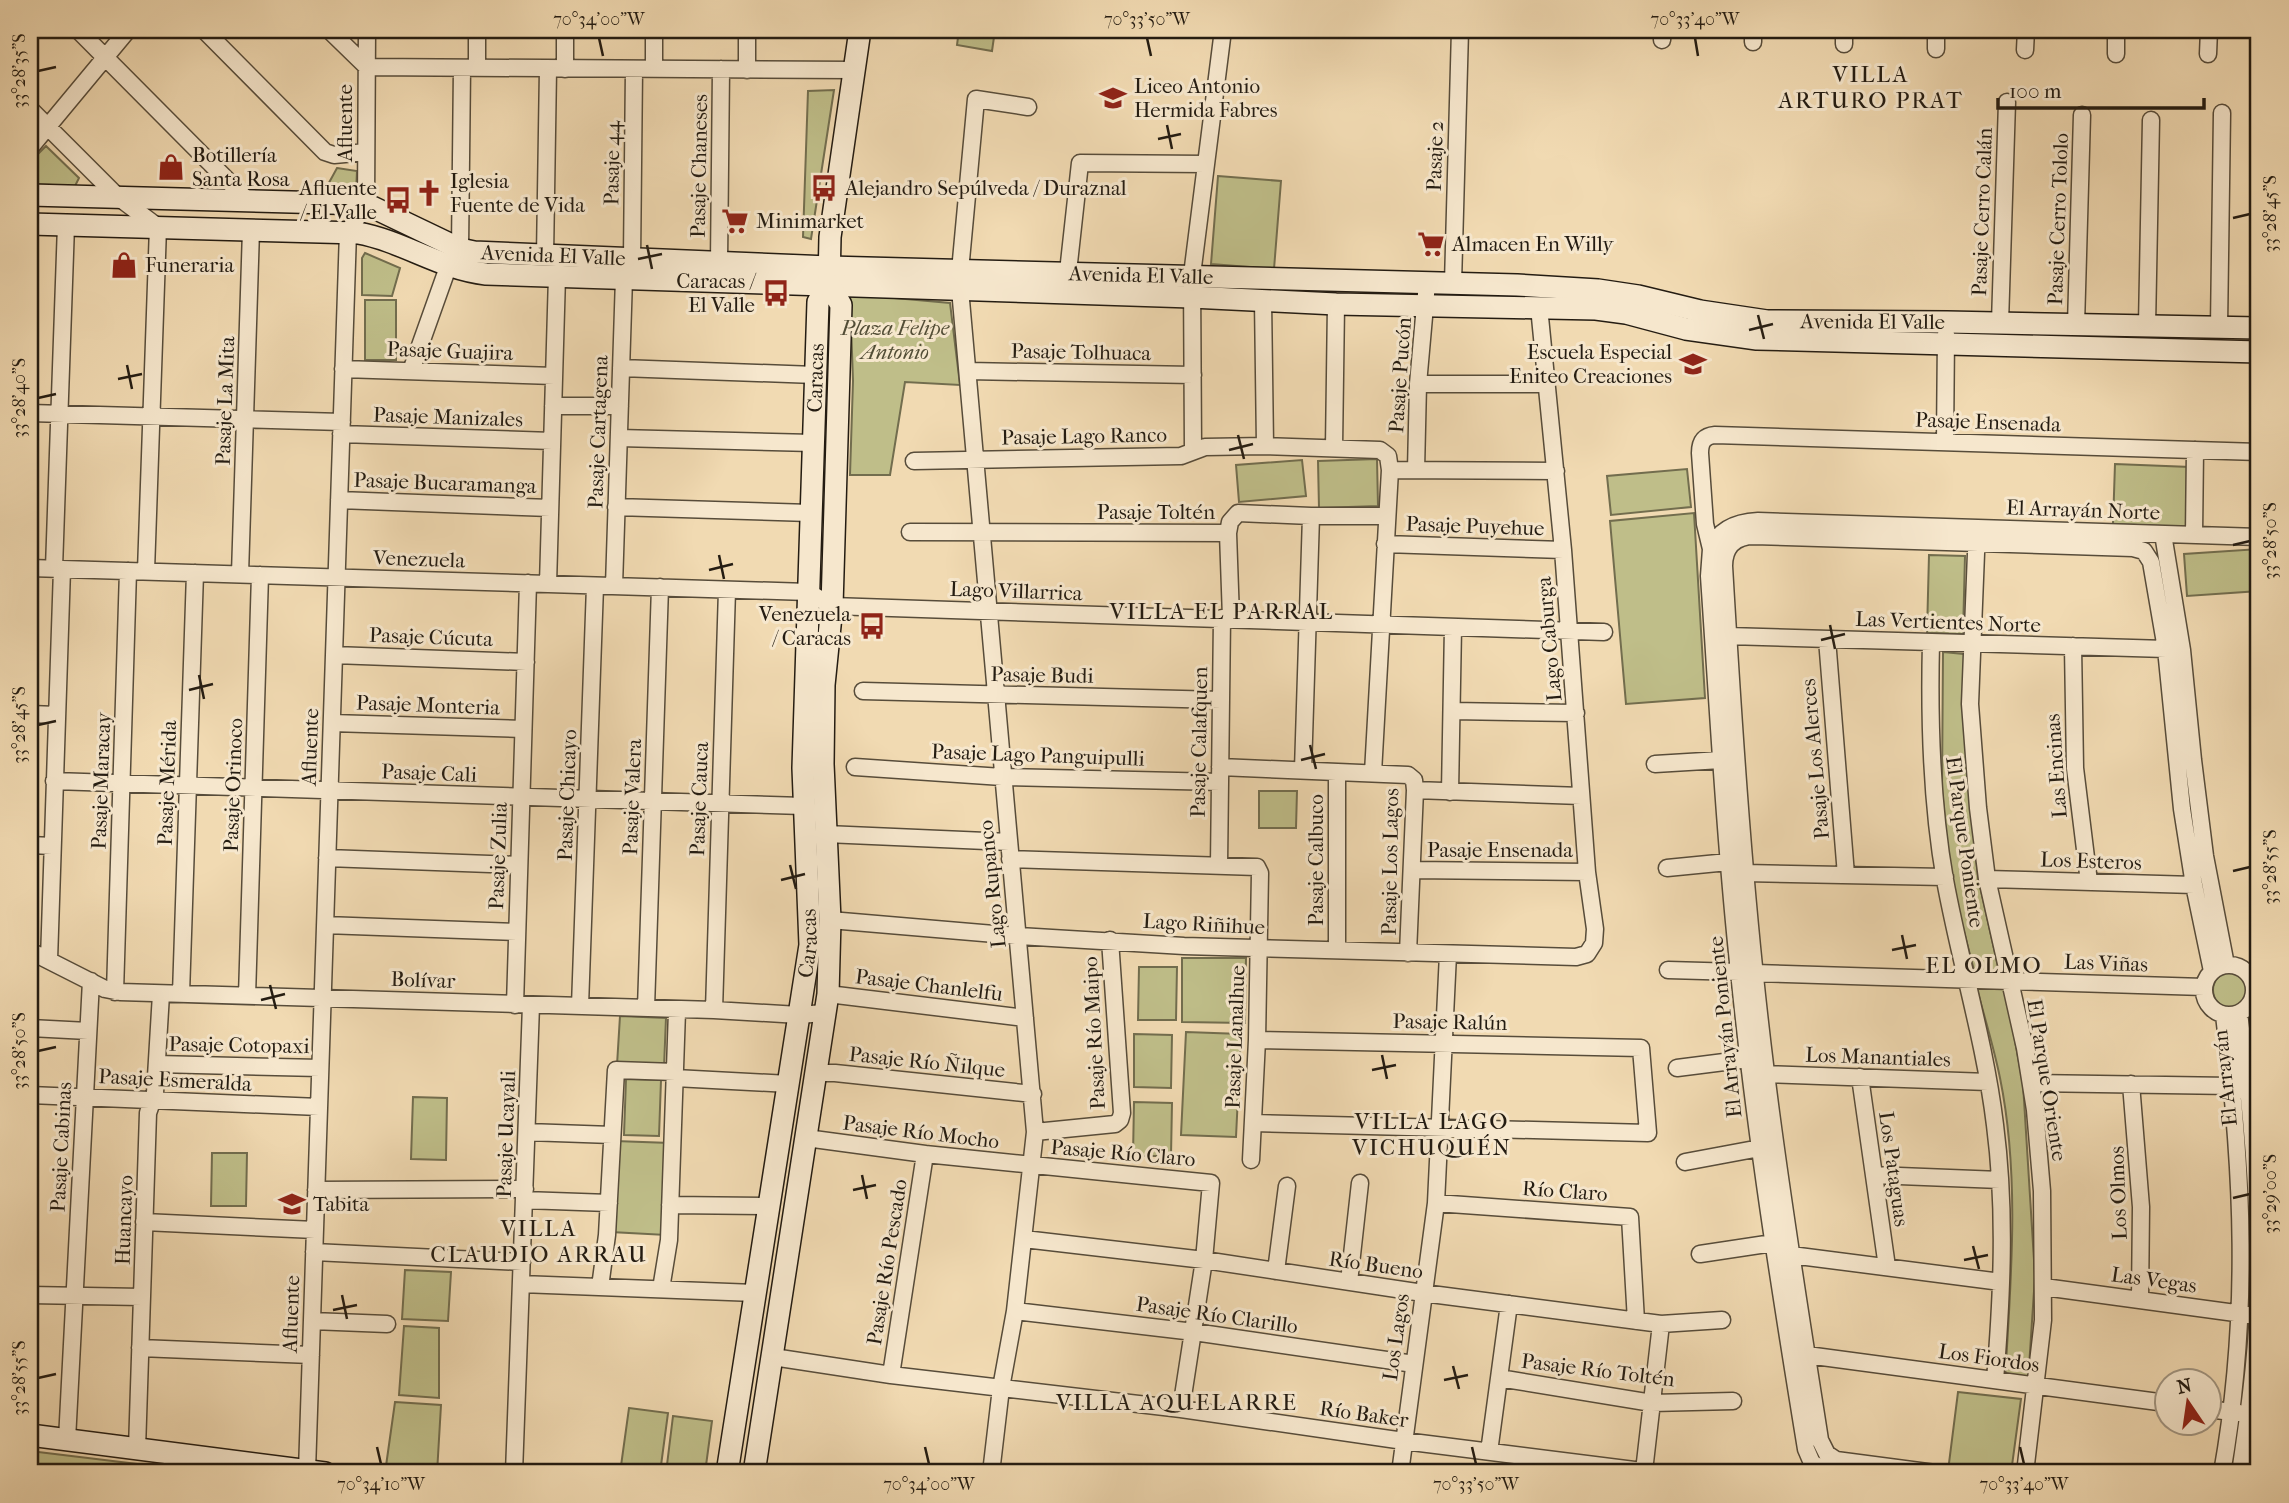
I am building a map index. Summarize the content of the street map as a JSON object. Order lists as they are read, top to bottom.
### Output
{
  "streets": {
    "street": [
      "Afluente",
      "Pasaje 2",
      "Pasaje 44",
      "Pasaje Chaneses",
      "Pasaje Cerro Calán",
      "Pasaje Cerro Tololo",
      "Avenida El Valle",
      "Pasaje Guajira",
      "Pasaje Tolhuaca",
      "Pasaje Pucón",
      "Caracas",
      "Pasaje La Mita",
      "Pasaje Manizales",
      "Pasaje Ensenada",
      "Pasaje Cartagena",
      "Pasaje Lago Ranco",
      "Pasaje Bucaramanga",
      "El Arrayán Norte",
      "Pasaje Toltén",
      "Pasaje Puyehue",
      "Venezuela",
      "Lago Villarrica",
      "Las Vertientes Norte",
      "Pasaje Cúcuta",
      "Lago Caburga",
      "Pasaje Budi",
      "Pasaje Monteria",
      "Pasaje Calafquen",
      "Pasaje Lago Panguipulli",
      "Pasaje Los Alerces",
      "Las Encinas",
      "Pasaje Cali",
      "Pasaje Maracay",
      "Pasaje Mérida",
      "Pasaje Orinoco",
      "Pasaje Chicayo",
      "Pasaje Valera",
      "Pasaje Cauca",
      "El Parque Poniente",
      "Pasaje Zulia",
      "Pasaje Calbuco",
      "Los Esteros",
      "Pasaje Los Lagos",
      "Lago Rupanco",
      "Lago Riñihue",
      "Las Viñas",
      "Bolívar",
      "Pasaje Chanlelfu",
      "Pasaje Ralún",
      "El Arrayán Poniente",
      "Pasaje Río Maipo",
      "Pasaje Lanalhue",
      "Pasaje Cotopaxi",
      "Los Manantiales",
      "Pasaje Río Ñilque",
      "El Arrayán",
      "Pasaje Esmeralda",
      "El Parque Oriente",
      "Pasaje Río Mocho",
      "Pasaje Ucayali",
      "Pasaje Cabinas",
      "Pasaje Río Claro",
      "Los Pataguas",
      "Río Claro",
      "Los Olmos",
      "Huancayo",
      "Pasaje Río Pescado",
      "Río Bueno",
      "Las Vegas",
      "Pasaje Río Clarillo",
      "Los Lagos",
      "Los Fiordos",
      "Pasaje Río Toltén",
      "Río Baker"
    ]
  },
  "crossings": [
    ["Afluente", "Avenida El Valle"],
    ["Afluente", "Pasaje Guajira"],
    ["Afluente", "Pasaje Manizales"],
    ["Afluente", "Pasaje Bucaramanga"],
    ["Afluente", "Venezuela"],
    ["Afluente", "Pasaje Cúcuta"],
    ["Afluente", "Pasaje Monteria"],
    ["Afluente", "Pasaje Cali"],
    ["Afluente", "Bolívar"],
    ["Afluente", "Pasaje Cotopaxi"],
    ["Afluente", "Pasaje Esmeralda"],
    ["Pasaje 2", "Avenida El Valle"],
    ["Pasaje 44", "Avenida El Valle"],
    ["Pasaje 44", "Pasaje Cartagena"],
    ["Pasaje Chaneses", "Avenida El Valle"],
    ["Pasaje Cerro Calán", "Avenida El Valle"],
    ["Pasaje Cerro Tololo", "Avenida El Valle"],
    ["Avenida El Valle", "Pasaje Pucón"],
    ["Avenida El Valle", "Caracas"],
    ["Avenida El Valle", "Pasaje La Mita"],
    ["Avenida El Valle", "Pasaje Cartagena"],
    ["Avenida El Valle", "Lago Caburga"],
    ["Avenida El Valle", "Lago Rupanco"],
    ["Pasaje Tolhuaca", "Lago Rupanco"],
    ["Pasaje Pucón", "Pasaje Lago Ranco"],
    ["Caracas", "Venezuela"],
    ["Caracas", "Lago Villarrica"],
    ["Caracas", "Pasaje Cali"],
    ["Caracas", "Lago Riñihue"],
    ["Caracas", "Bolívar"],
    ["Caracas", "Pasaje Chanlelfu"],
    ["Caracas", "Pasaje Río Ñilque"],
    ["Caracas", "Pasaje Río Mocho"],
    ["Caracas", "Río Baker"],
    ["Pasaje La Mita", "Pasaje Manizales"],
    ["Pasaje La Mita", "Venezuela"],
    ["Pasaje Manizales", "Pasaje Cartagena"],
    ["Pasaje Ensenada", "Lago Caburga"],
    ["Pasaje Ensenada", "Pasaje Los Lagos"],
    ["Pasaje Ensenada", "El Arrayán Poniente"],
    ["Pasaje Cartagena", "Venezuela"],
    ["Pasaje Lago Ranco", "Lago Rupanco"],
    ["El Arrayán Norte", "Las Vertientes Norte"],
    ["El Arrayán Norte", "El Arrayán Poniente"],
    ["El Arrayán Norte", "El Parque Oriente"],
    ["Pasaje Toltén", "Pasaje Calafquen"],
    ["Pasaje Toltén", "Lago Rupanco"],
    ["Pasaje Puyehue", "Lago Caburga"],
    ["Venezuela", "Lago Villarrica"],
    ["Venezuela", "Pasaje Maracay"],
    ["Venezuela", "Pasaje Mérida"],
    ["Venezuela", "Pasaje Orinoco"],
    ["Venezuela", "Pasaje Chicayo"],
    ["Venezuela", "Pasaje Valera"],
    ["Venezuela", "Pasaje Cauca"],
    ["Venezuela", "Pasaje Zulia"],
    ["Lago Villarrica", "Lago Caburga"],
    ["Lago Villarrica", "Pasaje Calafquen"],
    ["Lago Villarrica", "Lago Rupanco"],
    ["Las Vertientes Norte", "Pasaje Los Alerces"],
    ["Las Vertientes Norte", "Las Encinas"],
    ["Las Vertientes Norte", "El Parque Poniente"],
    ["Las Vertientes Norte", "El Arrayán Poniente"],
    ["Las Vertientes Norte", "El Parque Oriente"],
    ["Pasaje Cúcuta", "Pasaje Zulia"],
    ["Lago Caburga", "Pasaje Lago Panguipulli"],
    ["Lago Caburga", "Lago Riñihue"],
    ["Pasaje Budi", "Pasaje Calafquen"],
    ["Pasaje Budi", "Lago Rupanco"],
    ["Pasaje Monteria", "Pasaje Zulia"],
    ["Pasaje Calafquen", "Pasaje Lago Panguipulli"],
    ["Pasaje Calafquen", "Pasaje Lanalhue"],
    ["Pasaje Lago Panguipulli", "Pasaje Calbuco"],
    ["Pasaje Lago Panguipulli", "Pasaje Los Lagos"],
    ["Pasaje Lago Panguipulli", "Lago Rupanco"],
    ["Las Encinas", "Los Esteros"],
    ["Pasaje Cali", "Pasaje Maracay"],
    ["Pasaje Cali", "Pasaje Mérida"],
    ["Pasaje Cali", "Pasaje Orinoco"],
    ["Pasaje Cali", "Pasaje Chicayo"],
    ["Pasaje Cali", "Pasaje Valera"],
    ["Pasaje Cali", "Pasaje Cauca"],
    ["Pasaje Cali", "Pasaje Zulia"],
    ["Pasaje Maracay", "Bolívar"],
    ["Pasaje Mérida", "Bolívar"],
    ["Pasaje Orinoco", "Bolívar"],
    ["Pasaje Chicayo", "Bolívar"],
    ["Pasaje Valera", "Bolívar"],
    ["Pasaje Cauca", "Bolívar"],
    ["El Parque Poniente", "Las Viñas"],
    ["El Parque Poniente", "Los Manantiales"],
    ["El Parque Poniente", "Los Fiordos"],
    ["Pasaje Zulia", "Bolívar"],
    ["Pasaje Calbuco", "Lago Riñihue"],
    ["Los Esteros", "El Parque Oriente"],
    ["Pasaje Los Lagos", "Lago Riñihue"],
    ["Lago Rupanco", "Lago Riñihue"],
    ["Lago Rupanco", "Pasaje Chanlelfu"],
    ["Lago Rupanco", "Pasaje Río Maipo"],
    ["Lago Rupanco", "Pasaje Río Ñilque"],
    ["Lago Rupanco", "Pasaje Río Mocho"],
    ["Lago Rupanco", "Pasaje Río Claro"],
    ["Lago Rupanco", "Río Bueno"],
    ["Lago Rupanco", "Pasaje Río Clarillo"],
    ["Lago Rupanco", "Río Baker"],
    ["Lago Riñihue", "Pasaje Río Maipo"],
    ["Lago Riñihue", "Pasaje Lanalhue"],
    ["Lago Riñihue", "Los Lagos"],
    ["Las Viñas", "El Arrayán Poniente"],
    ["Las Viñas", "El Arrayán"],
    ["Las Viñas", "El Parque Oriente"],
    ["Bolívar", "Pasaje Chanlelfu"],
    ["Bolívar", "Pasaje Ucayali"],
    ["Bolívar", "Pasaje Cabinas"],
    ["Bolívar", "Huancayo"],
    ["Pasaje Ralún", "Pasaje Lanalhue"],
    ["Pasaje Ralún", "Los Lagos"],
    ["El Arrayán Poniente", "Los Manantiales"],
    ["El Arrayán Poniente", "Los Fiordos"],
    ["Pasaje Cotopaxi", "Huancayo"],
    ["Los Manantiales", "Los Pataguas"],
    ["El Arrayán", "Las Vegas"],
    ["Pasaje Esmeralda", "Pasaje Cabinas"],
    ["Pasaje Esmeralda", "Huancayo"],
    ["El Parque Oriente", "Las Vegas"],
    ["El Parque Oriente", "Los Fiordos"],
    ["Pasaje Río Mocho", "Pasaje Río Claro"],
    ["Pasaje Río Mocho", "Pasaje Río Pescado"],
    ["Pasaje Río Claro", "Río Bueno"],
    ["Río Claro", "Río Bueno"],
    ["Río Claro", "Los Lagos"],
    ["Los Olmos", "Las Vegas"],
    ["Pasaje Río Pescado", "Río Baker"],
    ["Río Bueno", "Los Lagos"],
    ["Pasaje Río Clarillo", "Los Lagos"],
    ["Los Lagos", "Río Baker"]
  ],
  "districts": [
    "VILLA ARTURO PRAT",
    "VILLA EL PARRAL",
    "EL OLMO",
    "VILLA LAGO VICHUQUÉN",
    "VILLA CLAUDIO ARRAU",
    "VILLA AQUELARRE"
  ],
  "parks": ["Plaza Felipe Antonio"],
  "places": {
    "school or university": ["Liceo Antonio Hermida Fabres", "Escuela Especial Eniteo Creaciones", "Tabita"],
    "shop": ["Botillería Santa Rosa", "Funeraria"],
    "bus stop": [
      "Alejandro Sepúlveda / Duraznal",
      "Afluente / El Valle",
      "Caracas / El Valle",
      "Venezuela / Caracas"
    ],
    "church": ["Iglesia Fuente de Vida"],
    "supermarket": ["Minimarket", "Almacen En Willy"]
  },
  "scale_bar": "100 m",
  "north": "top",
  "coordinates": [
    "70°34'00\"W",
    "70°33'50\"W",
    "70°33'40\"W",
    "33°28'35\"S",
    "33°28'45\"S",
    "33°28'40\"S",
    "33°28'50\"S",
    "33°28'55\"S",
    "33°29'00\"S",
    "70°34'10\"W"
  ]
}
